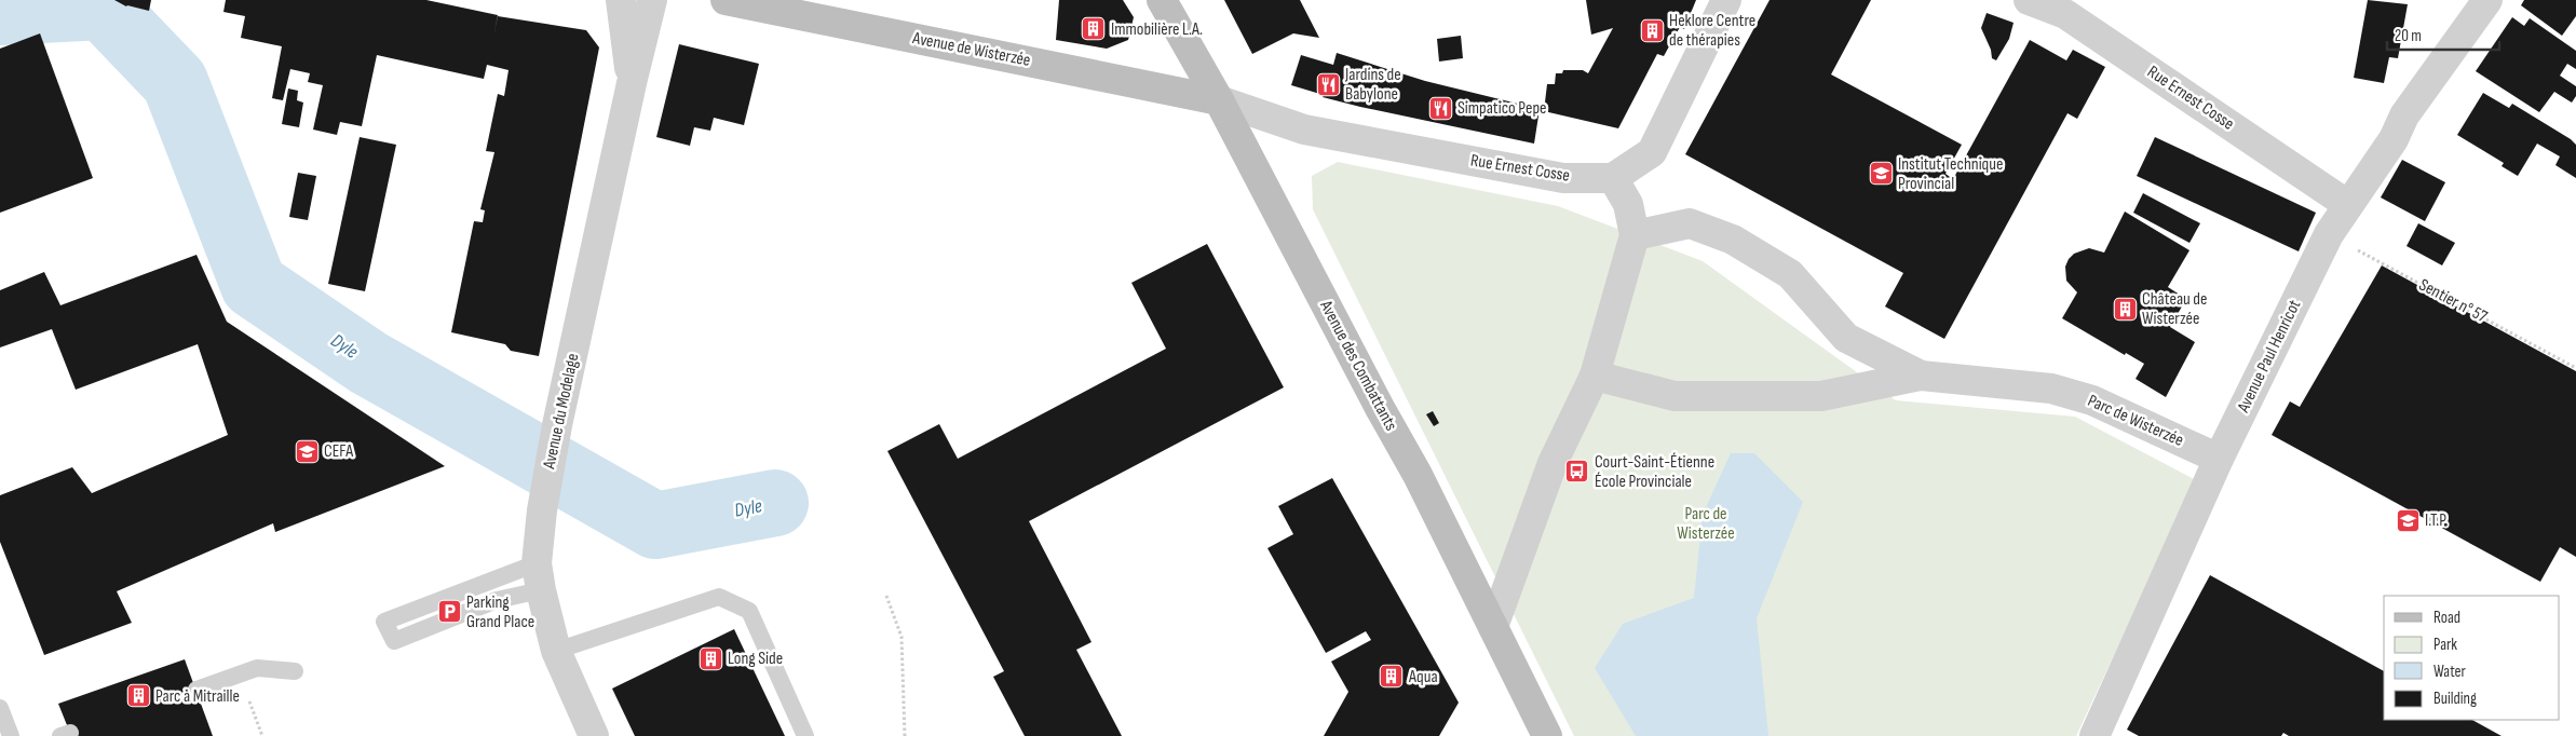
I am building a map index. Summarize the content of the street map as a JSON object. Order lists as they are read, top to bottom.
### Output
{
  "streets": {
    "main road": ["Avenue de Wisterzée", "Avenue des Combattants"],
    "street": [
      "Rue Ernest Cosse",
      "Avenue Paul Henricot",
      "Avenue du Modelage",
      "Parc de Wisterzée"
    ],
    "path": ["Sentier n° 57"]
  },
  "crossings": [
    ["Avenue de Wisterzée", "Rue Ernest Cosse"],
    ["Avenue de Wisterzée", "Avenue des Combattants"],
    ["Rue Ernest Cosse", "Avenue Paul Henricot"],
    ["Rue Ernest Cosse", "Avenue des Combattants"],
    ["Sentier n° 57", "Avenue Paul Henricot"],
    ["Avenue Paul Henricot", "Parc de Wisterzée"]
  ],
  "water": ["Dyle"],
  "parks": ["Parc de Wisterzée"],
  "places": {
    "building": [
      "Immobilière L.A.",
      "Heklore Centre de thérapies",
      "Château de Wisterzée",
      "Long Side",
      "Aqua",
      "Parc à Mitraille"
    ],
    "restaurant": ["Jardins de Babylone", "Simpatico Pepe"],
    "school or university": ["Institut Technique Provincial", "CEFA", "I.T.P."],
    "bus stop": ["Court-Saint-Étienne École Provinciale"],
    "parking": ["Parking Grand Place"]
  },
  "legend": [
    "Road",
    "Park",
    "Water",
    "Building"
  ],
  "scale_bar": "20 m"
}
